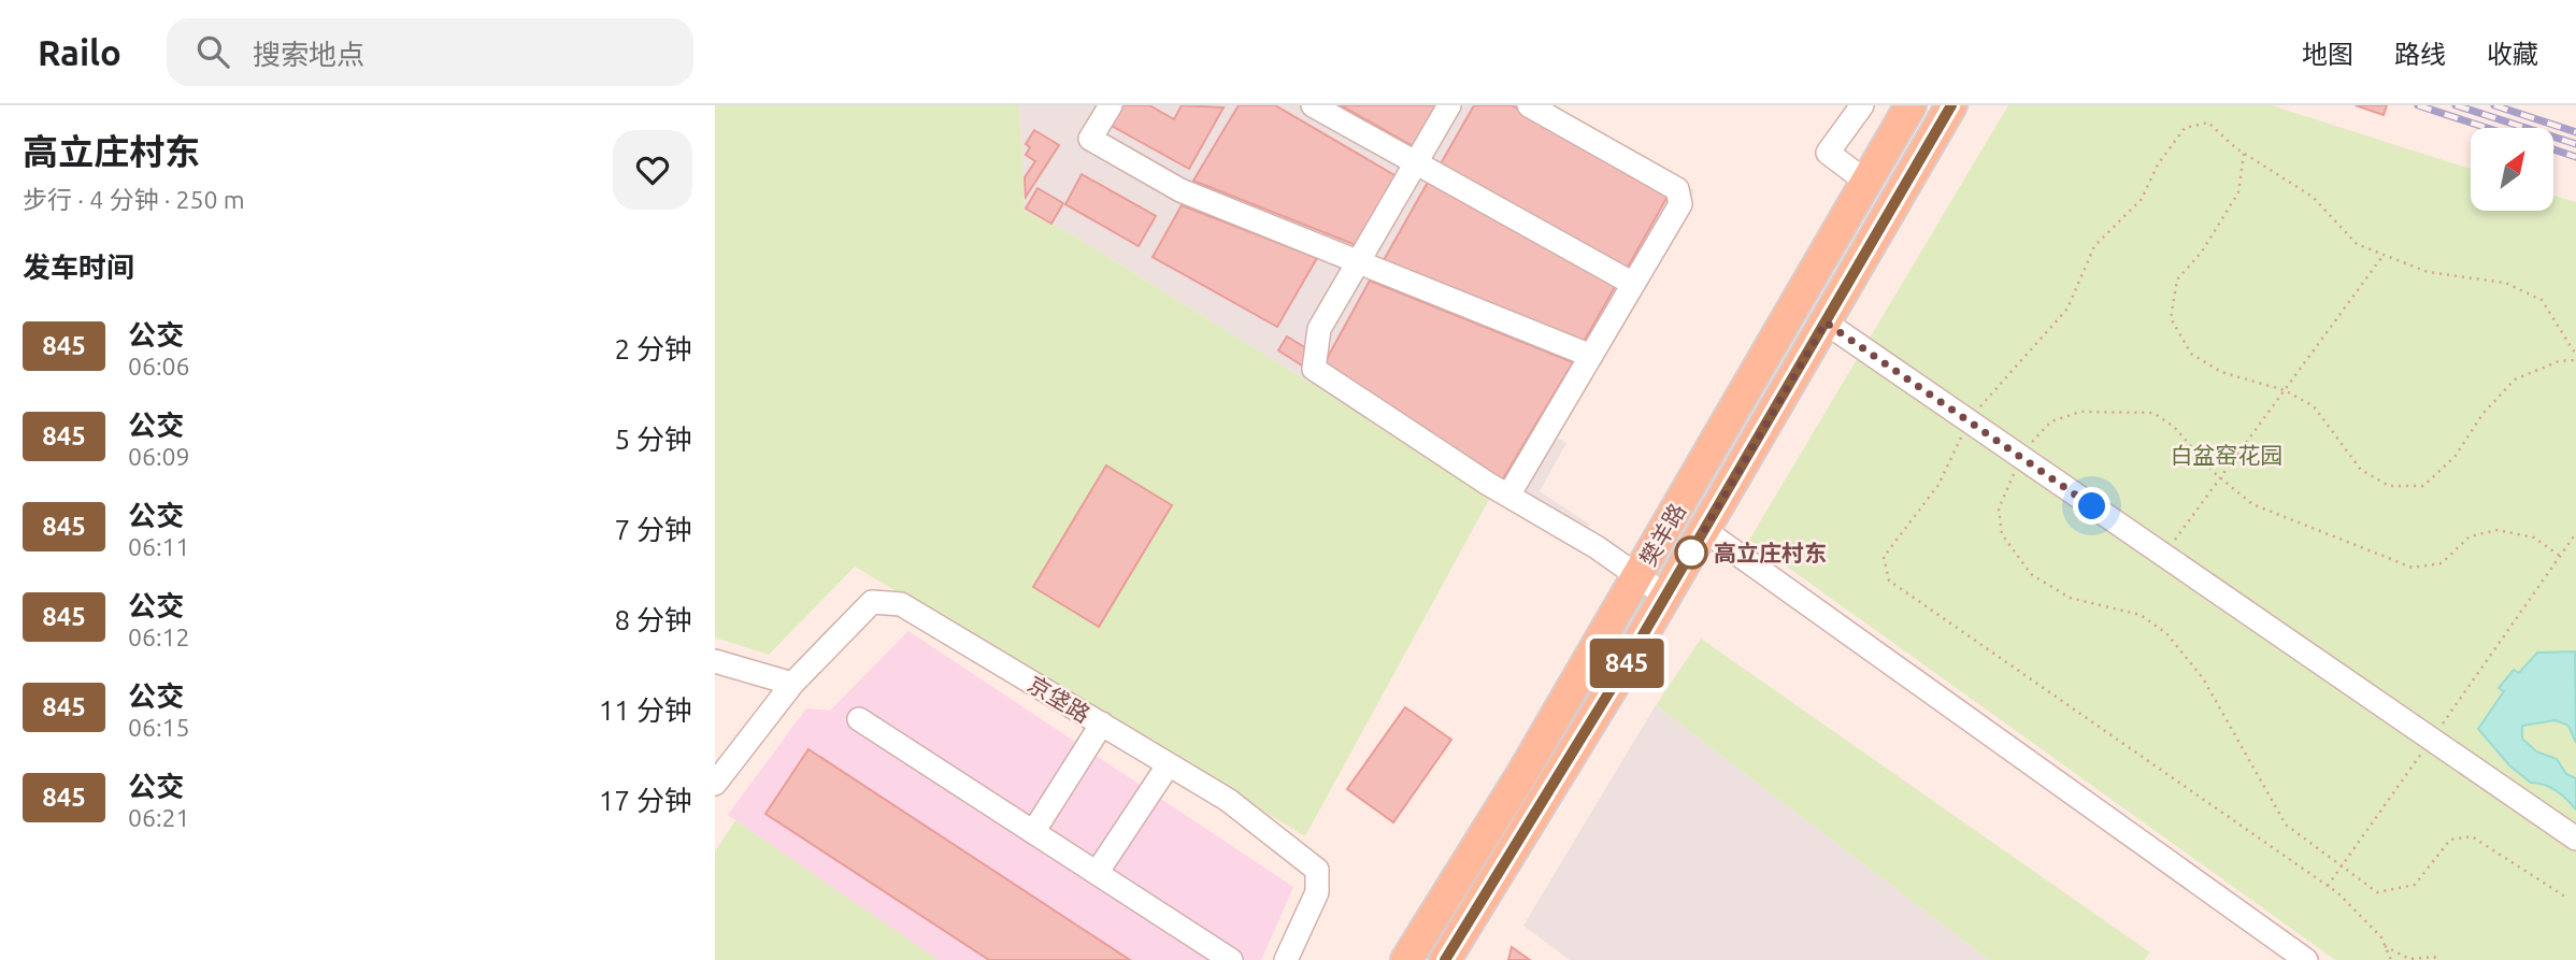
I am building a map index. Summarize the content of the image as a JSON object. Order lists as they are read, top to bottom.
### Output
{
  "streets": {
    "main road": ["樊羊路"],
    "street": ["京垡路"]
  },
  "parks": ["白盆窑花园"],
  "places": ["高立庄村东"],
  "lines": ["bus line 845"],
  "north": "top right",
  "page": {
    "header": "Railo",
    "search": "搜索地点",
    "nav": ["地图", "路线", "收藏"],
    "heading": [
      ["高立庄村东", "步行 · 4 分钟 · 250 m"],
      "发车时间"
    ],
    "on_map": "845",
    "list": [
      {
        "mark": "845",
        "name": "公交",
        "note": "06:06",
        "value": "2 分钟"
      },
      {
        "mark": "845",
        "name": "公交",
        "note": "06:09",
        "value": "5 分钟"
      },
      {
        "mark": "845",
        "name": "公交",
        "note": "06:11",
        "value": "7 分钟"
      },
      {
        "mark": "845",
        "name": "公交",
        "note": "06:12",
        "value": "8 分钟"
      },
      {
        "mark": "845",
        "name": "公交",
        "note": "06:15",
        "value": "11 分钟"
      },
      {
        "mark": "845",
        "name": "公交",
        "note": "06:21",
        "value": "17 分钟"
      }
    ]
  }
}
